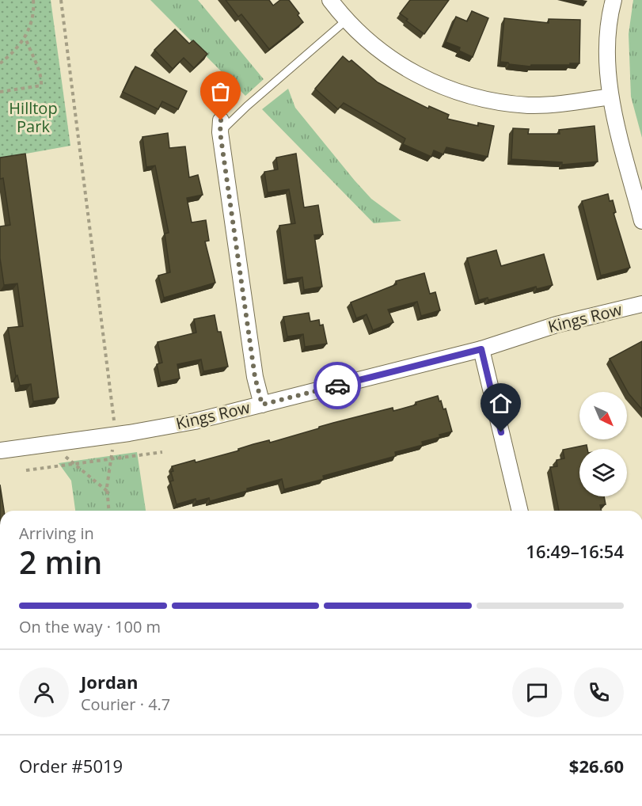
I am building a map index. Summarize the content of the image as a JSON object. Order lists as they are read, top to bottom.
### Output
{
  "streets": {
    "street": ["Kings Row"]
  },
  "parks": ["Hilltop Park"],
  "north": "bottom right",
  "page": {
    "heading": ["2 min", "Arriving in", "16:49–16:54"],
    "panel": [
      "Jordan",
      "Courier · 4.7",
      "Order #5019",
      "$26.60"
    ],
    "bar": "On the way · 100 m"
  }
}
